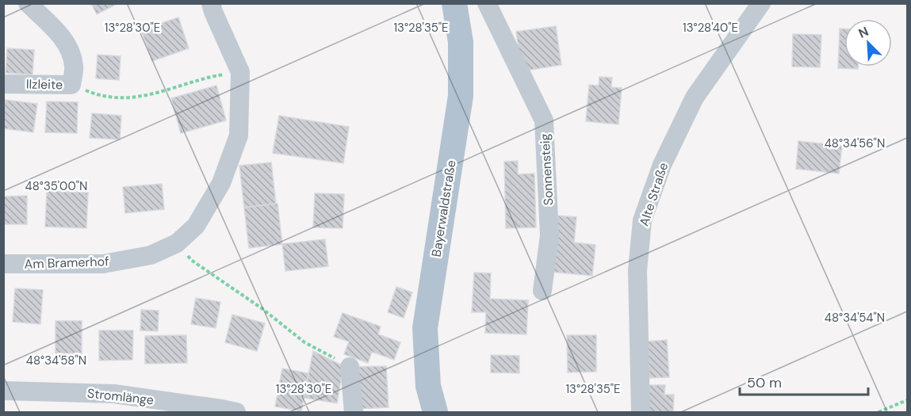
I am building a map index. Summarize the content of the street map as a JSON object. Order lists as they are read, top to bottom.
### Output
{
  "streets": {
    "main road": ["Bayerwaldstraße"],
    "street": [
      "Ilzleite",
      "Sonnensteig",
      "Alte Straße",
      "Am Bramerhof",
      "Stromlänge"
    ]
  },
  "scale_bar": "50 m",
  "north": "top left",
  "coordinates": [
    "13°28'30\"E",
    "13°28'35\"E",
    "13°28'40\"E",
    "48°34'56\"N",
    "48°35'00\"N",
    "48°34'54\"N",
    "48°34'58\"N"
  ]
}
